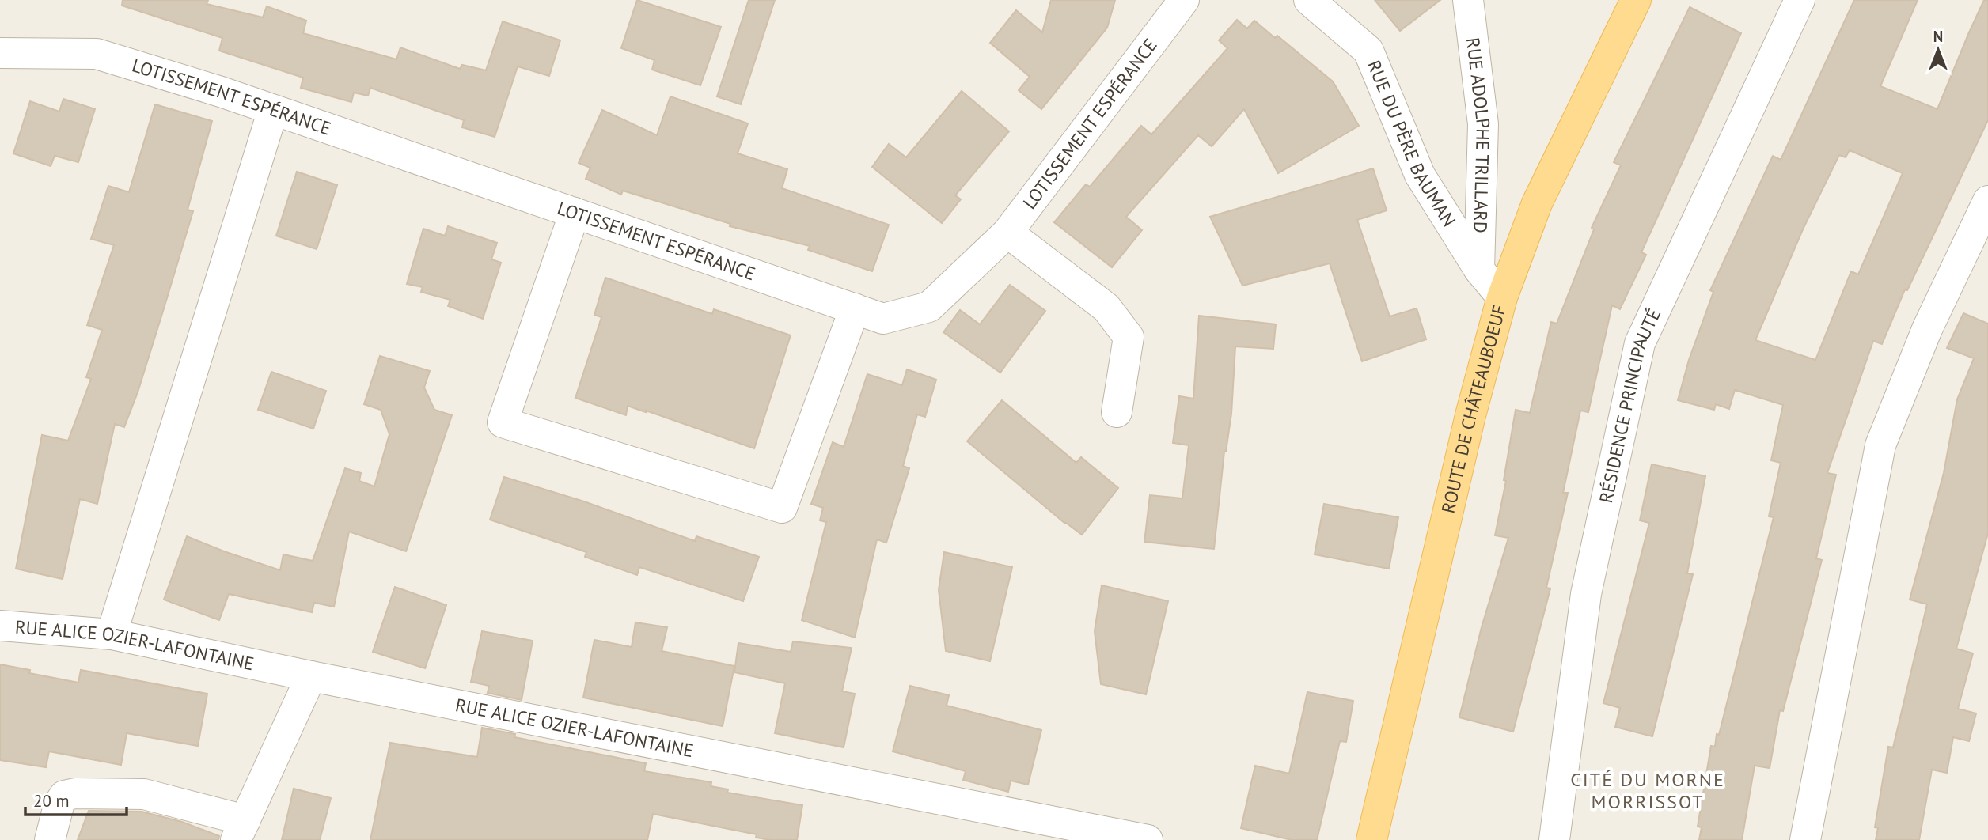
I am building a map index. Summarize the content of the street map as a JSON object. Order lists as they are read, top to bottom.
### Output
{
  "streets": {
    "main road": ["ROUTE DE CHÂTEAUBOEUF"],
    "street": [
      "LOTISSEMENT ESPÉRANCE",
      "RUE ADOLPHE TRILLARD",
      "RUE DU PÈRE BAUMAN",
      "RÉSIDENCE PRINCIPAUTÉ",
      "RUE ALICE OZIER-LAFONTAINE"
    ]
  },
  "crossings": [
    ["RUE ADOLPHE TRILLARD", "RUE DU PÈRE BAUMAN"],
    ["RUE DU PÈRE BAUMAN", "ROUTE DE CHÂTEAUBOEUF"]
  ],
  "districts": ["CITÉ DU MORNE MORRISSOT"],
  "scale_bar": "20 m",
  "north": "top"
}
